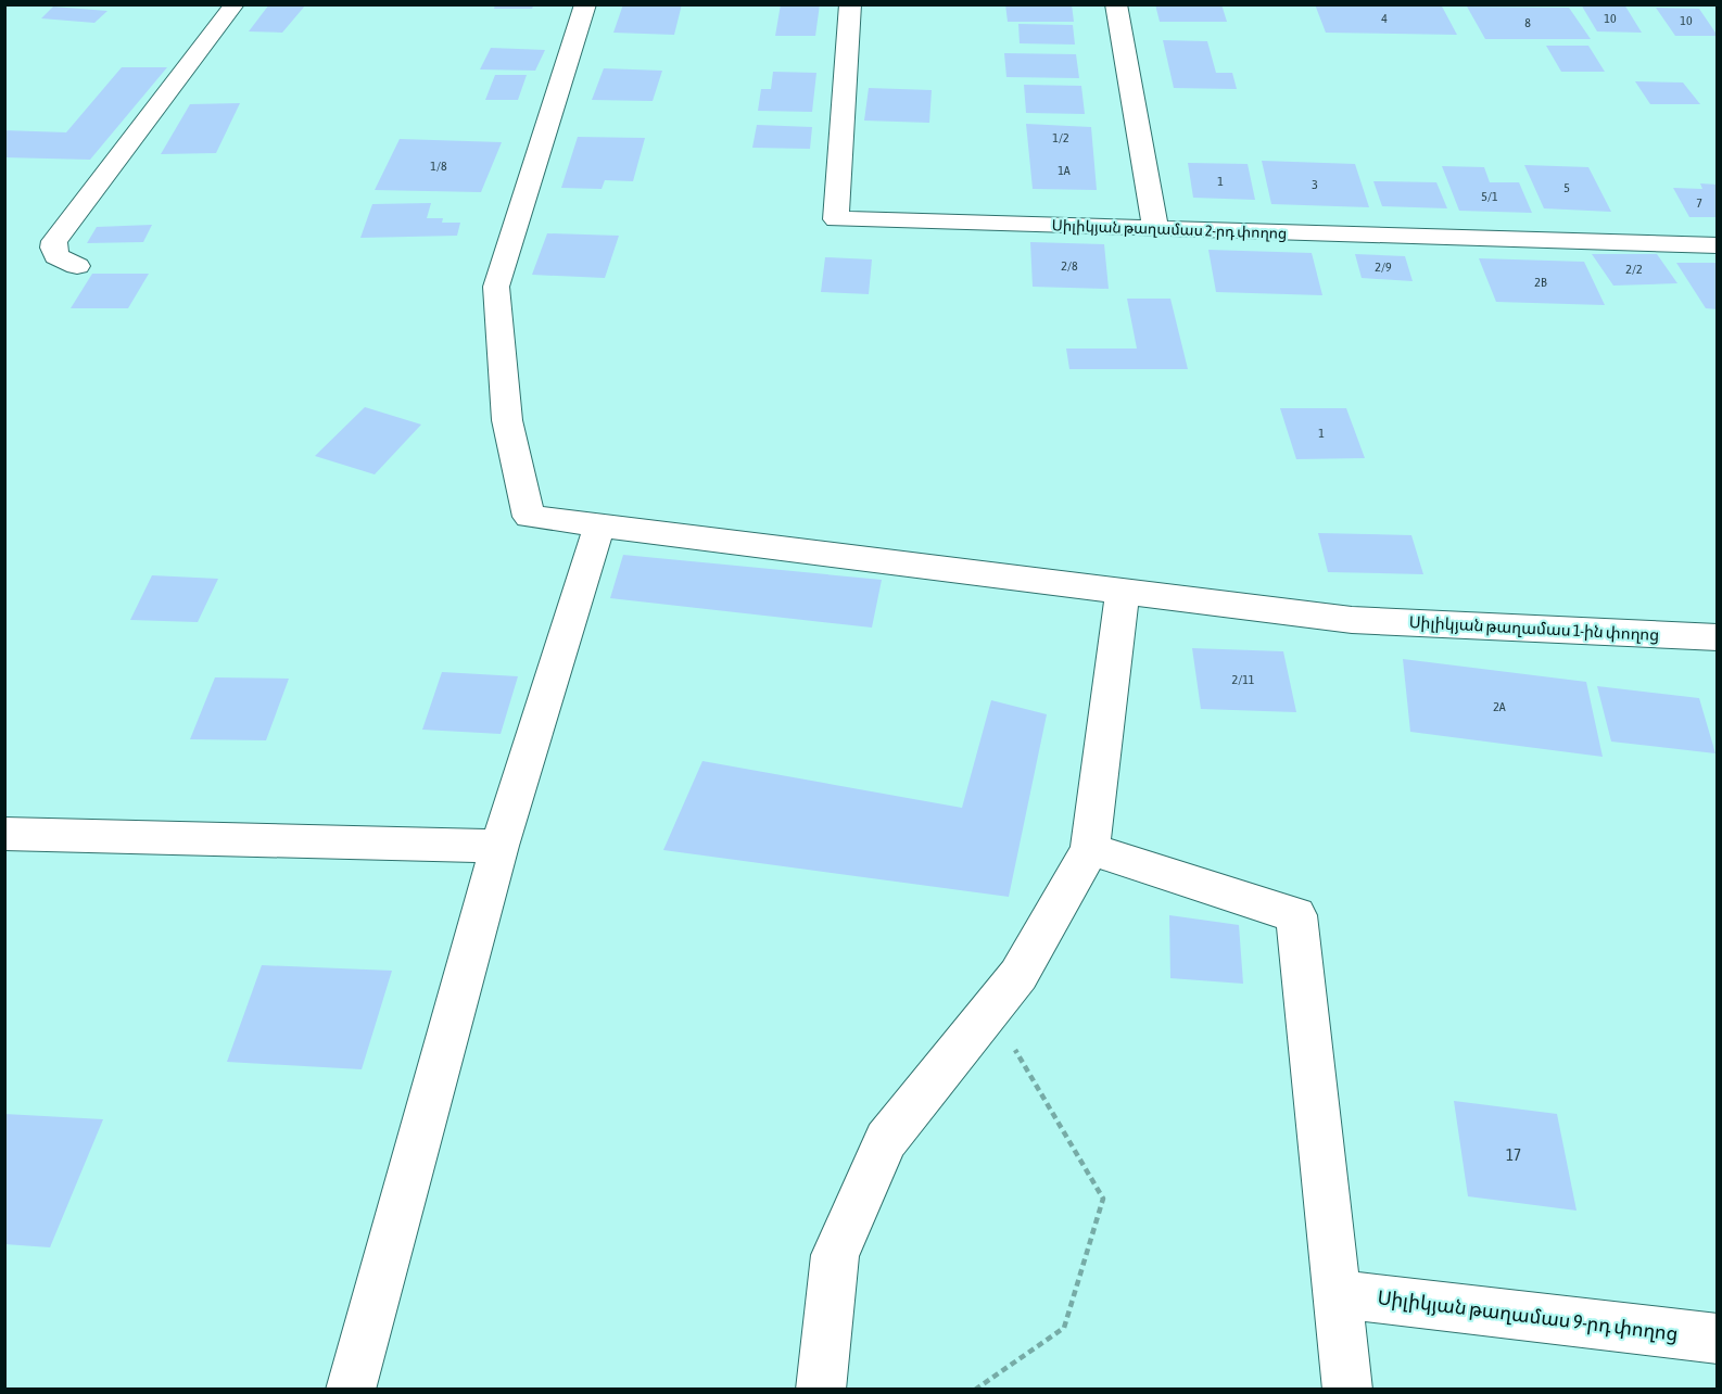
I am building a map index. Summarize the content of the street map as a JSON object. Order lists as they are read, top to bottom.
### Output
{
  "streets": {
    "street": ["Սիլիկյան թաղամաս 2-րդ փողոց", "Սիլիկյան թաղամաս 1-ին փողոց", "Սիլիկյան թաղամաս 9-րդ փողոց"]
  },
  "house_numbers": [
    "4",
    "10",
    "10",
    "8",
    "1/2",
    "1/8",
    "1A",
    "1",
    "3",
    "5",
    "5/1",
    "7",
    "2/8",
    "2/9",
    "2/2",
    "2B",
    "1",
    "2/11",
    "2A",
    "17"
  ]
}
